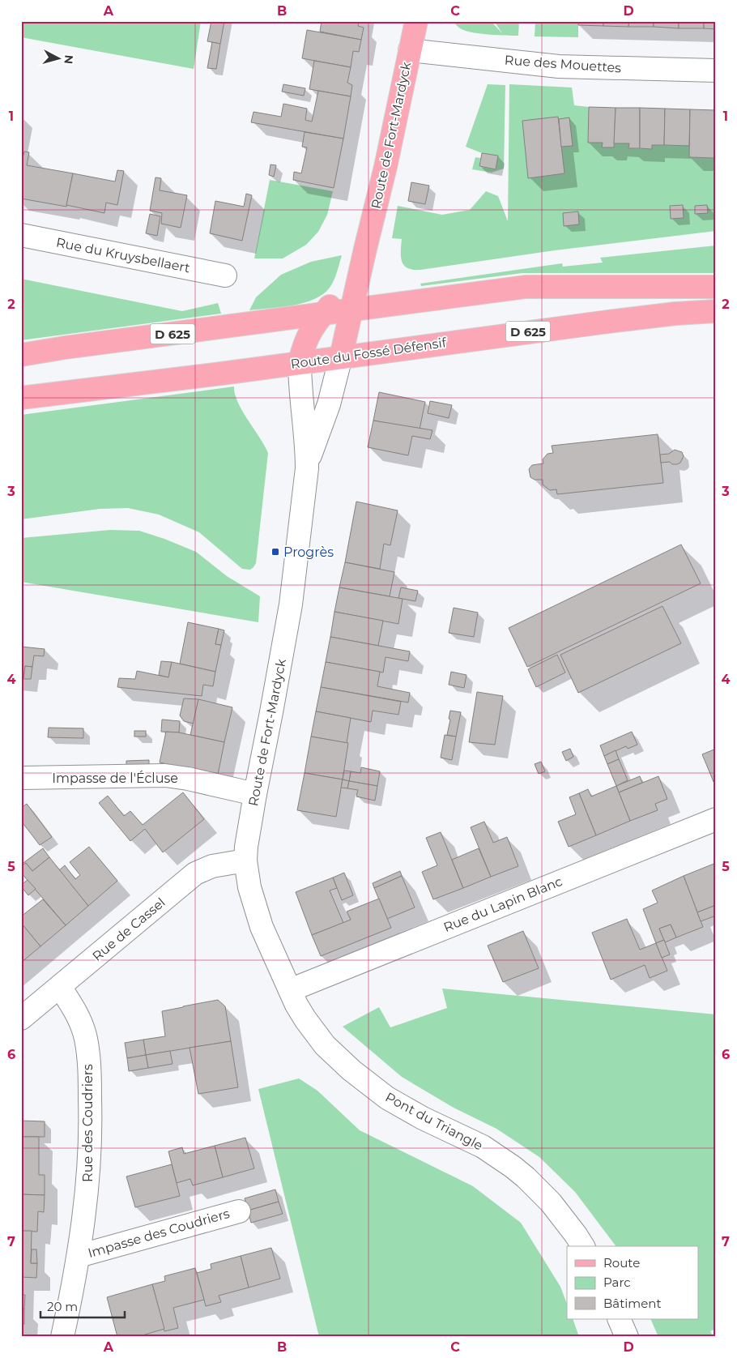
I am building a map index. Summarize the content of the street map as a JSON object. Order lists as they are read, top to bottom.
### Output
{
  "streets": {
    "main road": ["Route de Fort-Mardyck", "D 625", "Route du Fossé Défensif"],
    "street": [
      "Rue des Mouettes",
      "Rue du Kruysbellaert",
      "Impasse de l'Écluse",
      "Rue du Lapin Blanc",
      "Rue de Cassel",
      "Pont du Triangle",
      "Rue des Coudriers",
      "Impasse des Coudriers"
    ]
  },
  "crossings": [
    ["Rue des Mouettes", "Route de Fort-Mardyck"],
    ["Route de Fort-Mardyck", "D 625"],
    ["Route de Fort-Mardyck", "Route du Fossé Défensif"],
    ["Route de Fort-Mardyck", "Impasse de l'Écluse"],
    ["Route de Fort-Mardyck", "Rue du Lapin Blanc"],
    ["Route de Fort-Mardyck", "Rue de Cassel"],
    ["Route de Fort-Mardyck", "Pont du Triangle"],
    ["Rue du Lapin Blanc", "Pont du Triangle"],
    ["Rue de Cassel", "Rue des Coudriers"],
    ["Rue des Coudriers", "Impasse des Coudriers"]
  ],
  "places": {
    "transit": ["Progrès"]
  },
  "legend": ["Route", "Parc", "Bâtiment"],
  "scale_bar": "20 m",
  "north": "right",
  "grid": {
    "columns": [
      "A",
      "B",
      "C",
      "D"
    ],
    "rows": [
      "1",
      "2",
      "3",
      "4",
      "5",
      "6",
      "7"
    ]
  }
}
